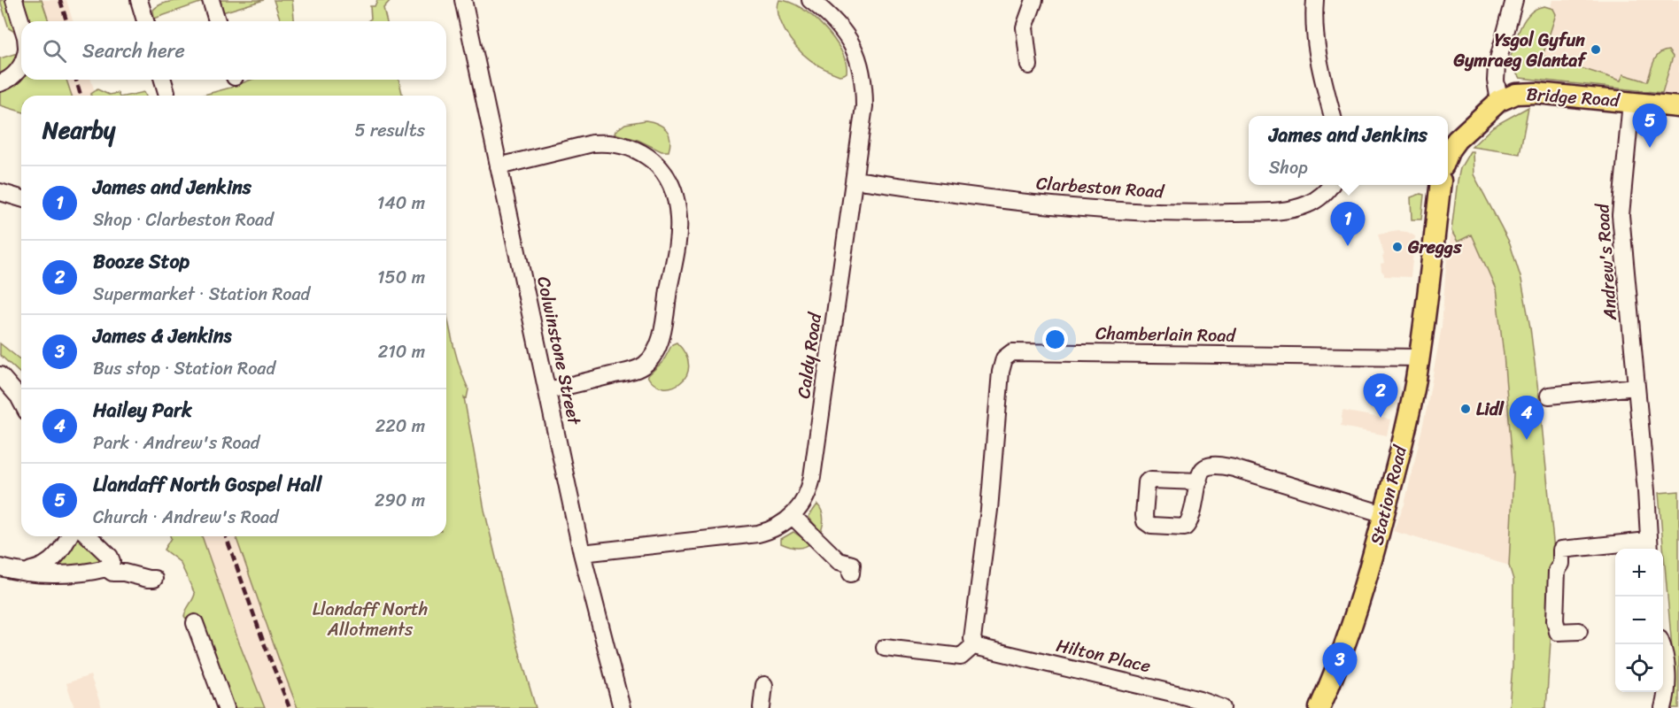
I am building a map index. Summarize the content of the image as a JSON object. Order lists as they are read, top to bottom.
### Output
{
  "streets": {
    "main road": ["Bridge Road", "Station Road"],
    "street": [
      "Clarbeston Road",
      "Andrew's Road",
      "Chamberlain Road",
      "Colwinstone Street",
      "Caldy Road",
      "Hilton Place"
    ]
  },
  "crossings": [
    ["Bridge Road", "Andrew's Road"],
    ["Clarbeston Road", "Caldy Road"],
    ["Chamberlain Road", "Station Road"],
    ["Chamberlain Road", "Hilton Place"],
    ["Colwinstone Street", "Caldy Road"]
  ],
  "parks": ["Llandaff North Allotments"],
  "places": ["Ysgol Gyfun Gymraeg Glantaf", "Greggs", "Lidl"],
  "page": {
    "search": "Search here",
    "heading": ["Nearby", "5 results"],
    "pins": [
      "5",
      "1",
      "2",
      "4",
      "3"
    ],
    "popup": ["James and Jenkins", "Shop"],
    "list": [
      {
        "mark": "1",
        "name": "James and Jenkins",
        "note": "Shop · Clarbeston Road",
        "value": "140 m"
      },
      {
        "mark": "2",
        "name": "Booze Stop",
        "note": "Supermarket · Station Road",
        "value": "150 m"
      },
      {
        "mark": "3",
        "name": "James & Jenkins",
        "note": "Bus stop · Station Road",
        "value": "210 m"
      },
      {
        "mark": "4",
        "name": "Hailey Park",
        "note": "Park · Andrew's Road",
        "value": "220 m"
      },
      {
        "mark": "5",
        "name": "Llandaff North Gospel Hall",
        "note": "Church · Andrew's Road",
        "value": "290 m"
      }
    ],
    "map_buttons": ["+", "−"]
  }
}
